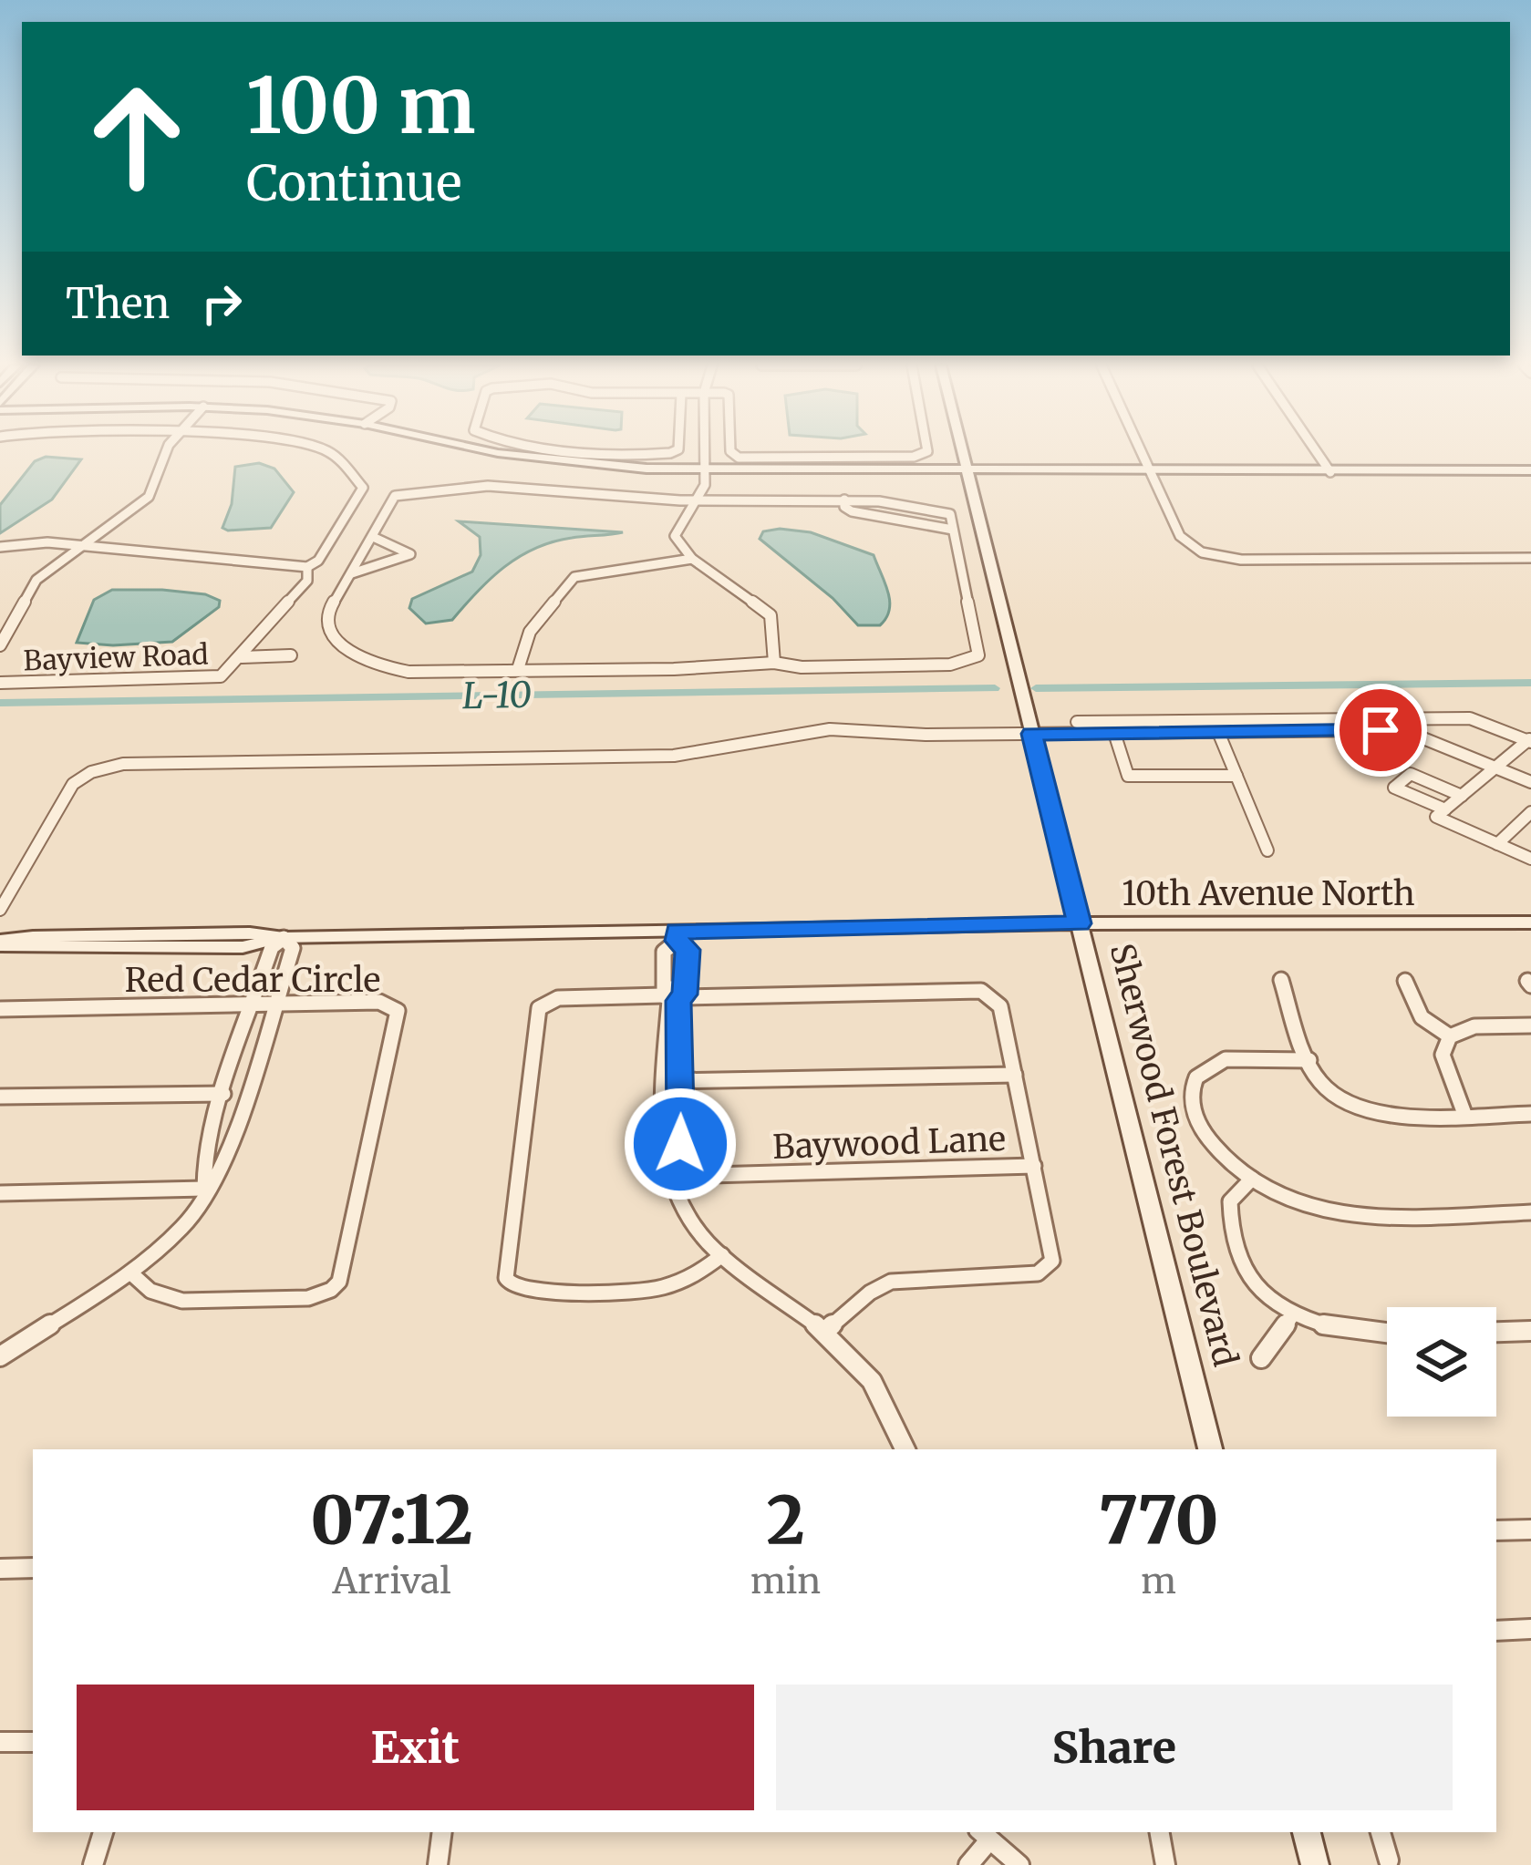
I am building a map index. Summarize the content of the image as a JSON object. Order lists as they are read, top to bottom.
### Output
{
  "streets": {
    "street": [
      "Bayview Road",
      "10th Avenue North",
      "Red Cedar Circle",
      "Baywood Lane",
      "Sherwood Forest Boulevard"
    ]
  },
  "crossings": [
    ["10th Avenue North", "Sherwood Forest Boulevard"]
  ],
  "water": ["L-10"],
  "page": {
    "turn": ["100 m", "Continue"],
    "then": "Then",
    "eta": [
      "07:12",
      "Arrival",
      "2",
      "min",
      "770",
      "m"
    ],
    "buttons": ["Exit", "Share"]
  }
}
